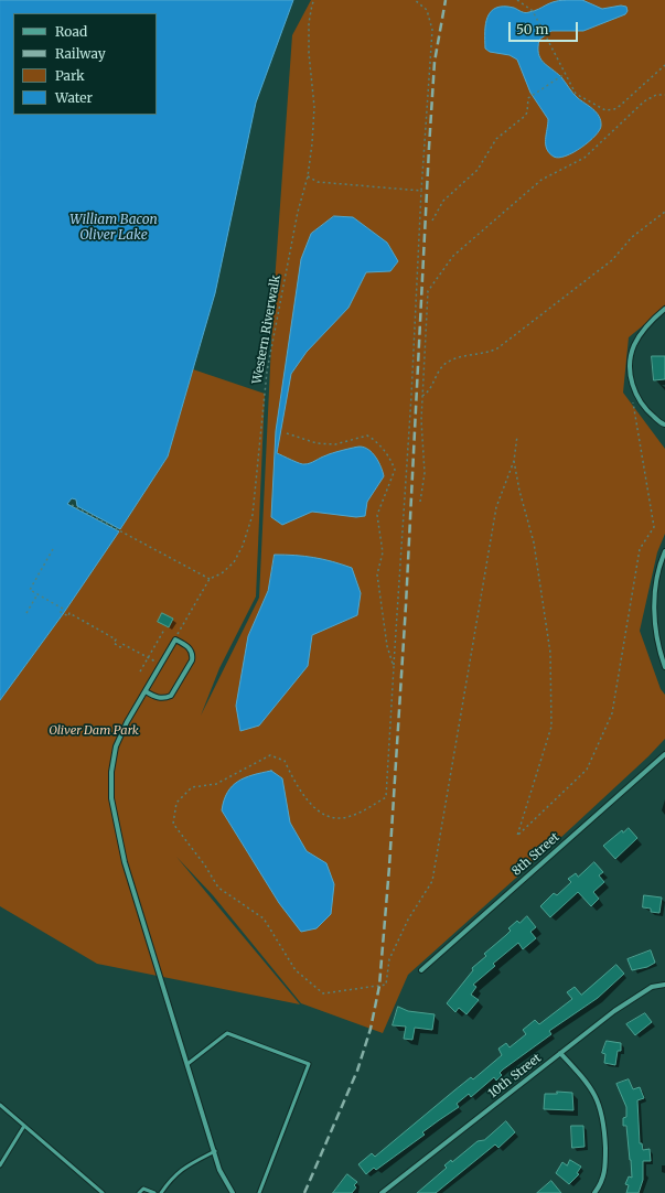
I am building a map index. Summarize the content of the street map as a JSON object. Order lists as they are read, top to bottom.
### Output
{
  "streets": {
    "street": ["8th Street", "10th Street"],
    "path": ["Western Riverwalk"]
  },
  "water": ["William Bacon Oliver Lake"],
  "parks": ["Oliver Dam Park"],
  "legend": [
    "Road",
    "Railway",
    "Park",
    "Water"
  ],
  "scale_bar": "50 m"
}
